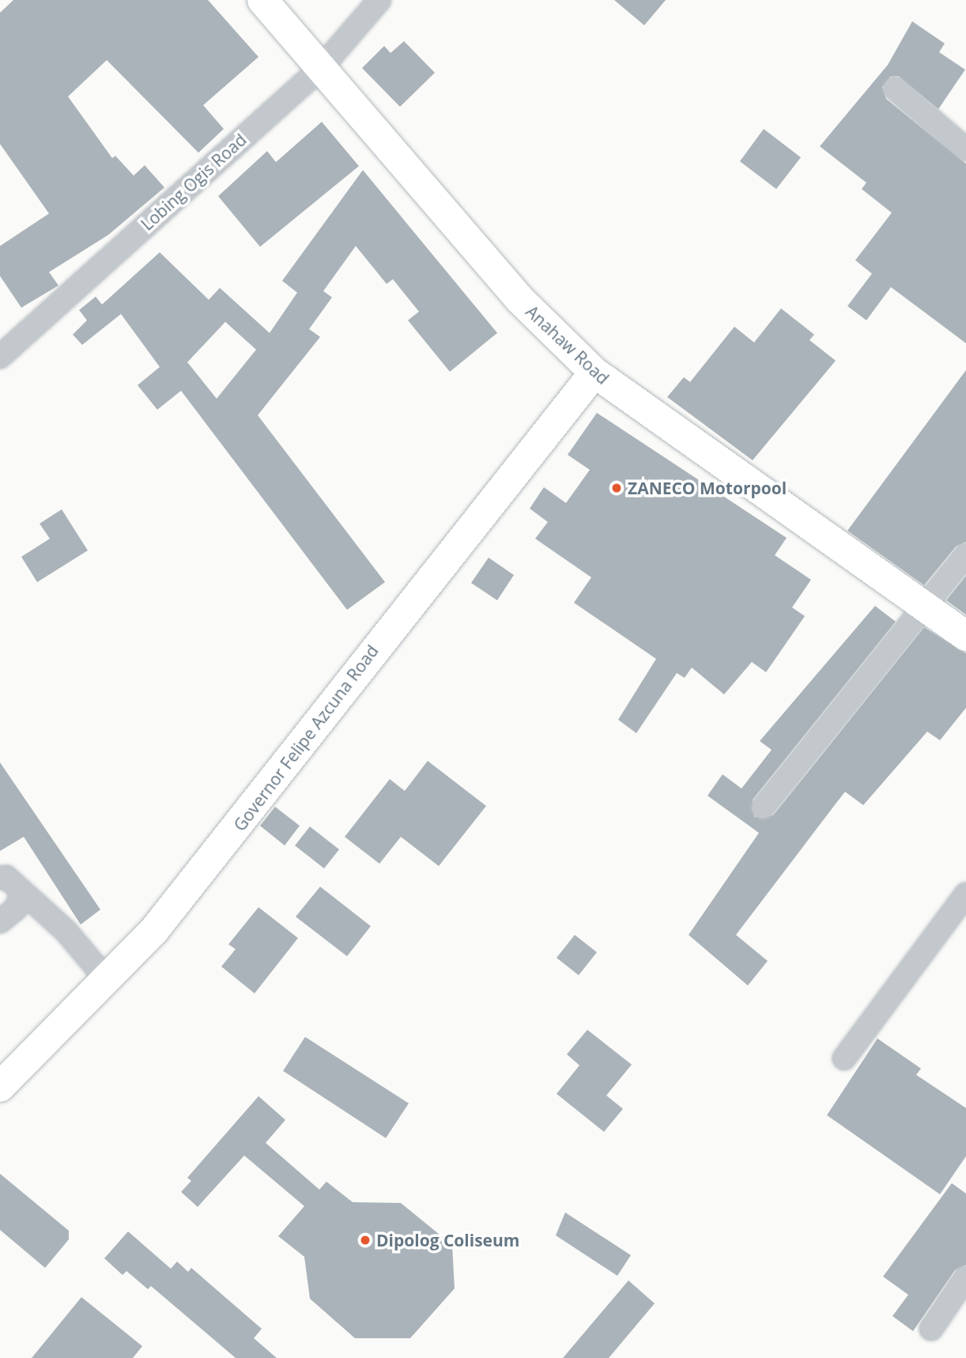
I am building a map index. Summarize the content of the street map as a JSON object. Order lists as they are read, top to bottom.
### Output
{
  "streets": {
    "street": ["Lobing Ogis Road", "Anahaw Road", "Governor Felipe Azcuna Road"]
  },
  "crossings": [
    ["Lobing Ogis Road", "Anahaw Road"],
    ["Anahaw Road", "Governor Felipe Azcuna Road"]
  ],
  "places": ["ZANECO Motorpool", "Dipolog Coliseum"]
}
